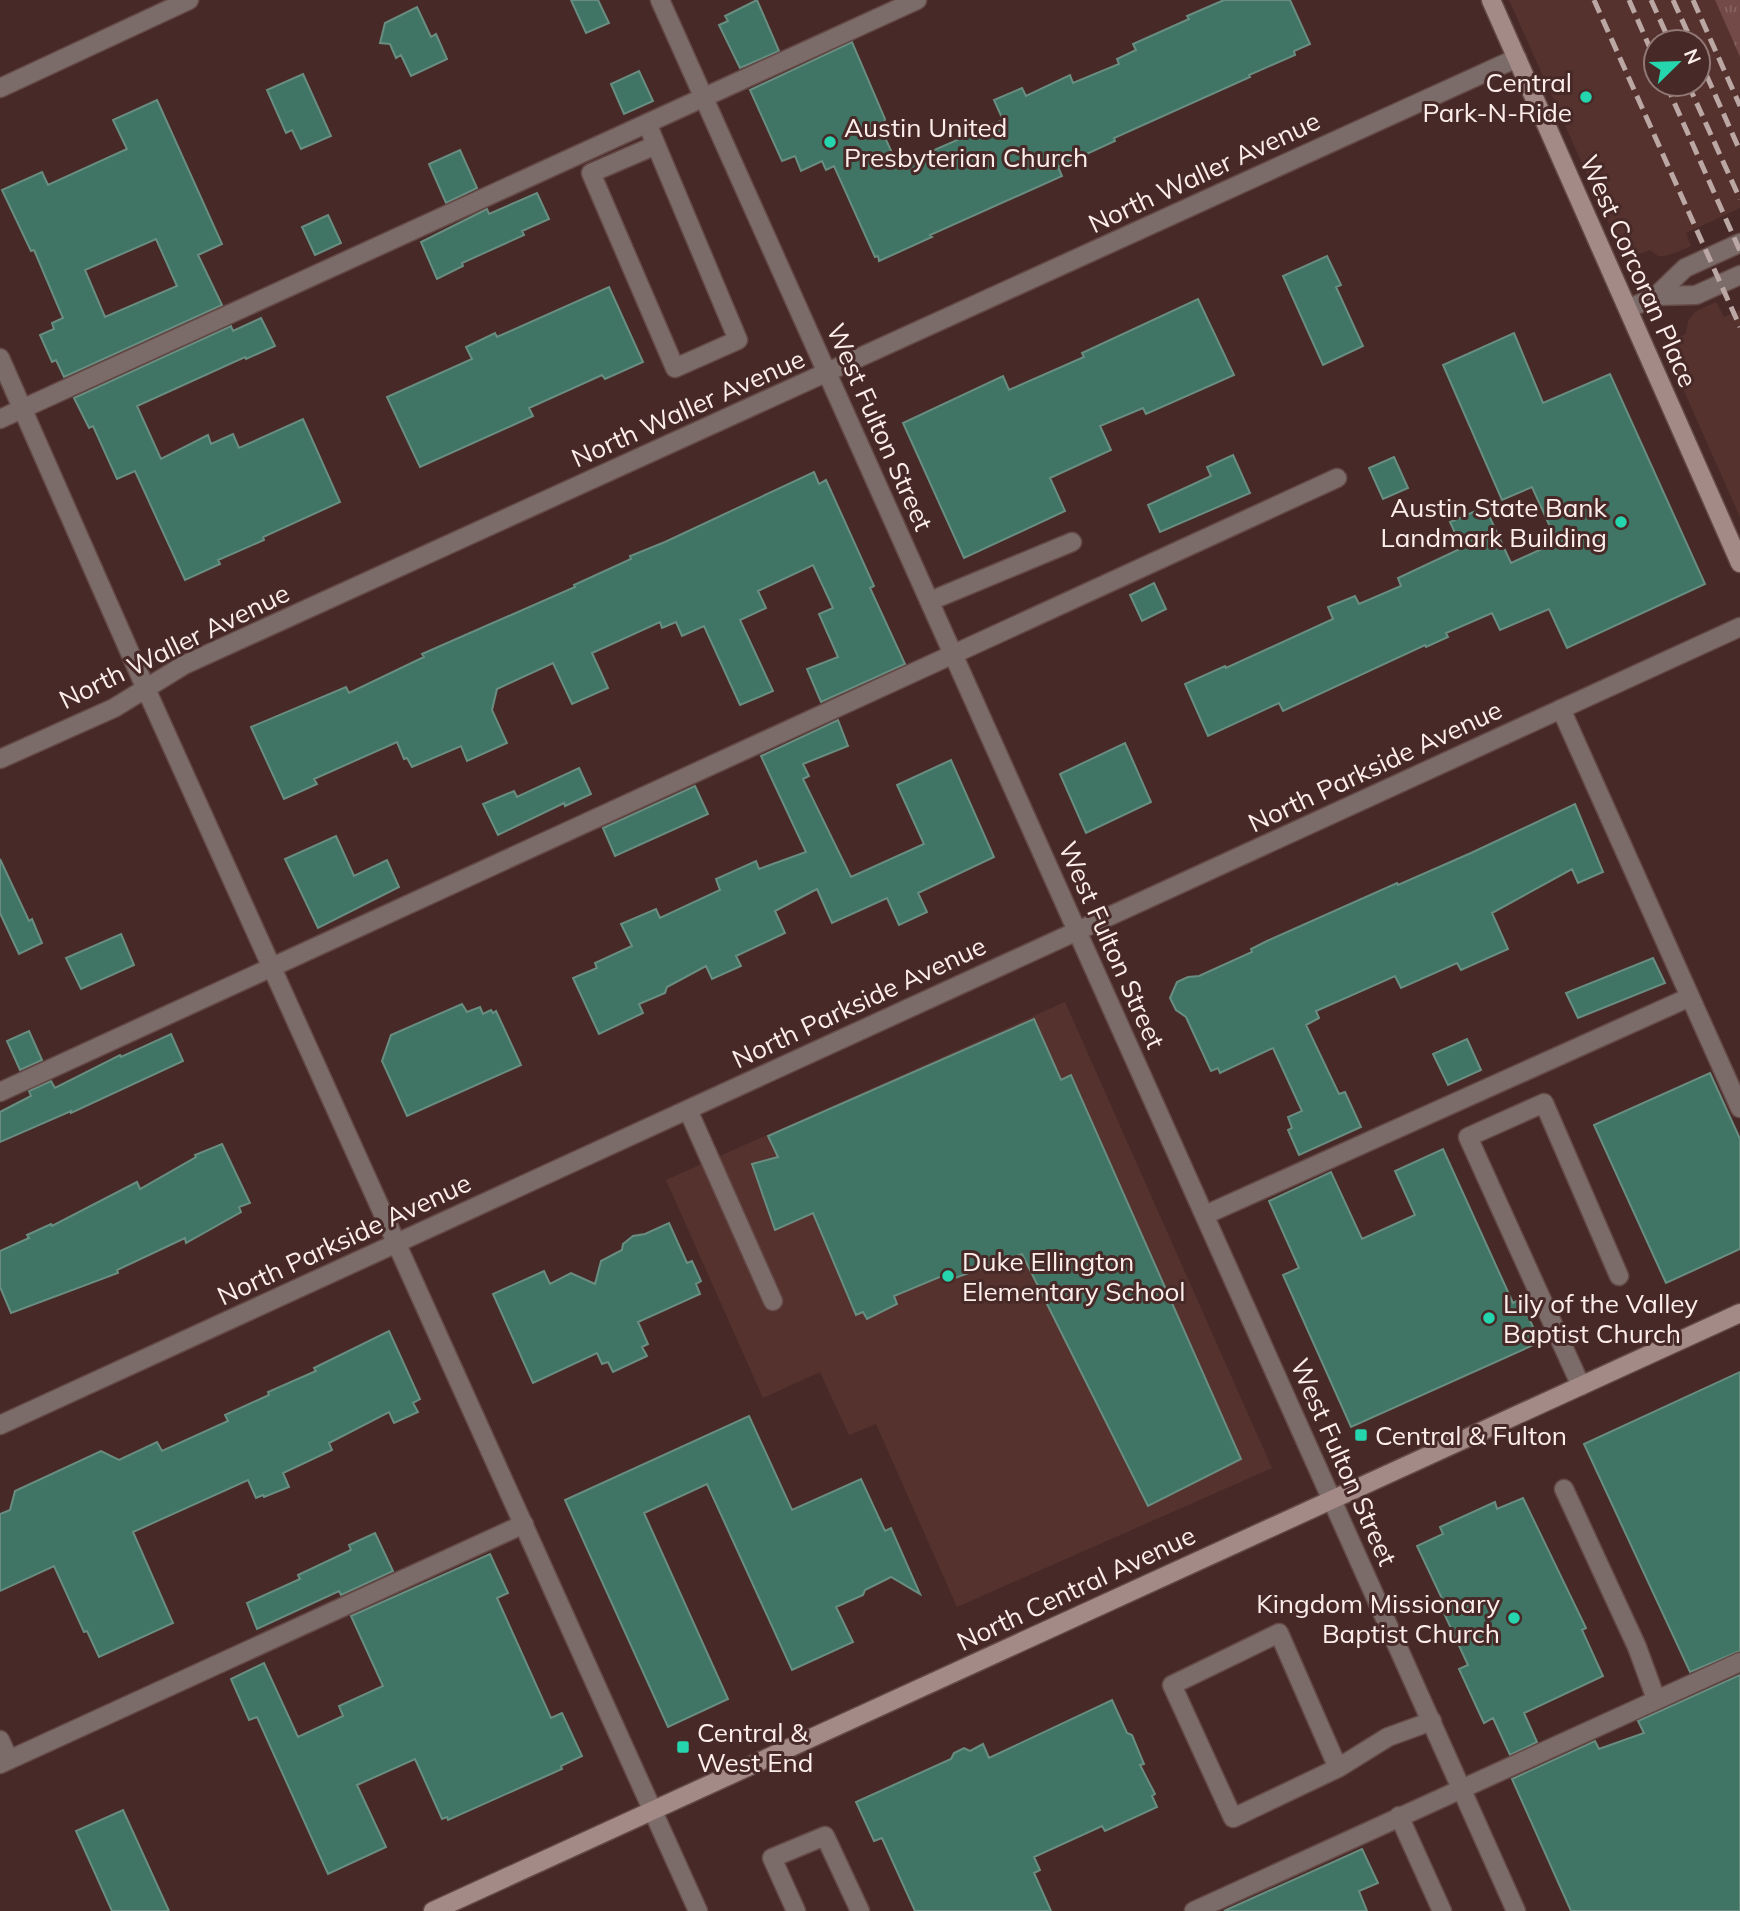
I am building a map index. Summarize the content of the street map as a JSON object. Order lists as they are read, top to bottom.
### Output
{
  "streets": {
    "street": [
      "North Waller Avenue",
      "West Corcoran Place",
      "West Fulton Street",
      "North Parkside Avenue",
      "North Central Avenue"
    ]
  },
  "crossings": [
    ["North Waller Avenue", "West Corcoran Place"],
    ["North Waller Avenue", "West Fulton Street"],
    ["West Fulton Street", "North Parkside Avenue"],
    ["West Fulton Street", "North Central Avenue"]
  ],
  "places": {
    "other": [
      "Central Park-N-Ride",
      "Austin United Presbyterian Church",
      "Austin State Bank Landmark Building",
      "Duke Ellington Elementary School",
      "Lily of the Valley Baptist Church",
      "Kingdom Missionary Baptist Church"
    ],
    "transit": ["Central & Fulton", "Central & West End"]
  },
  "north": "top right"
}
